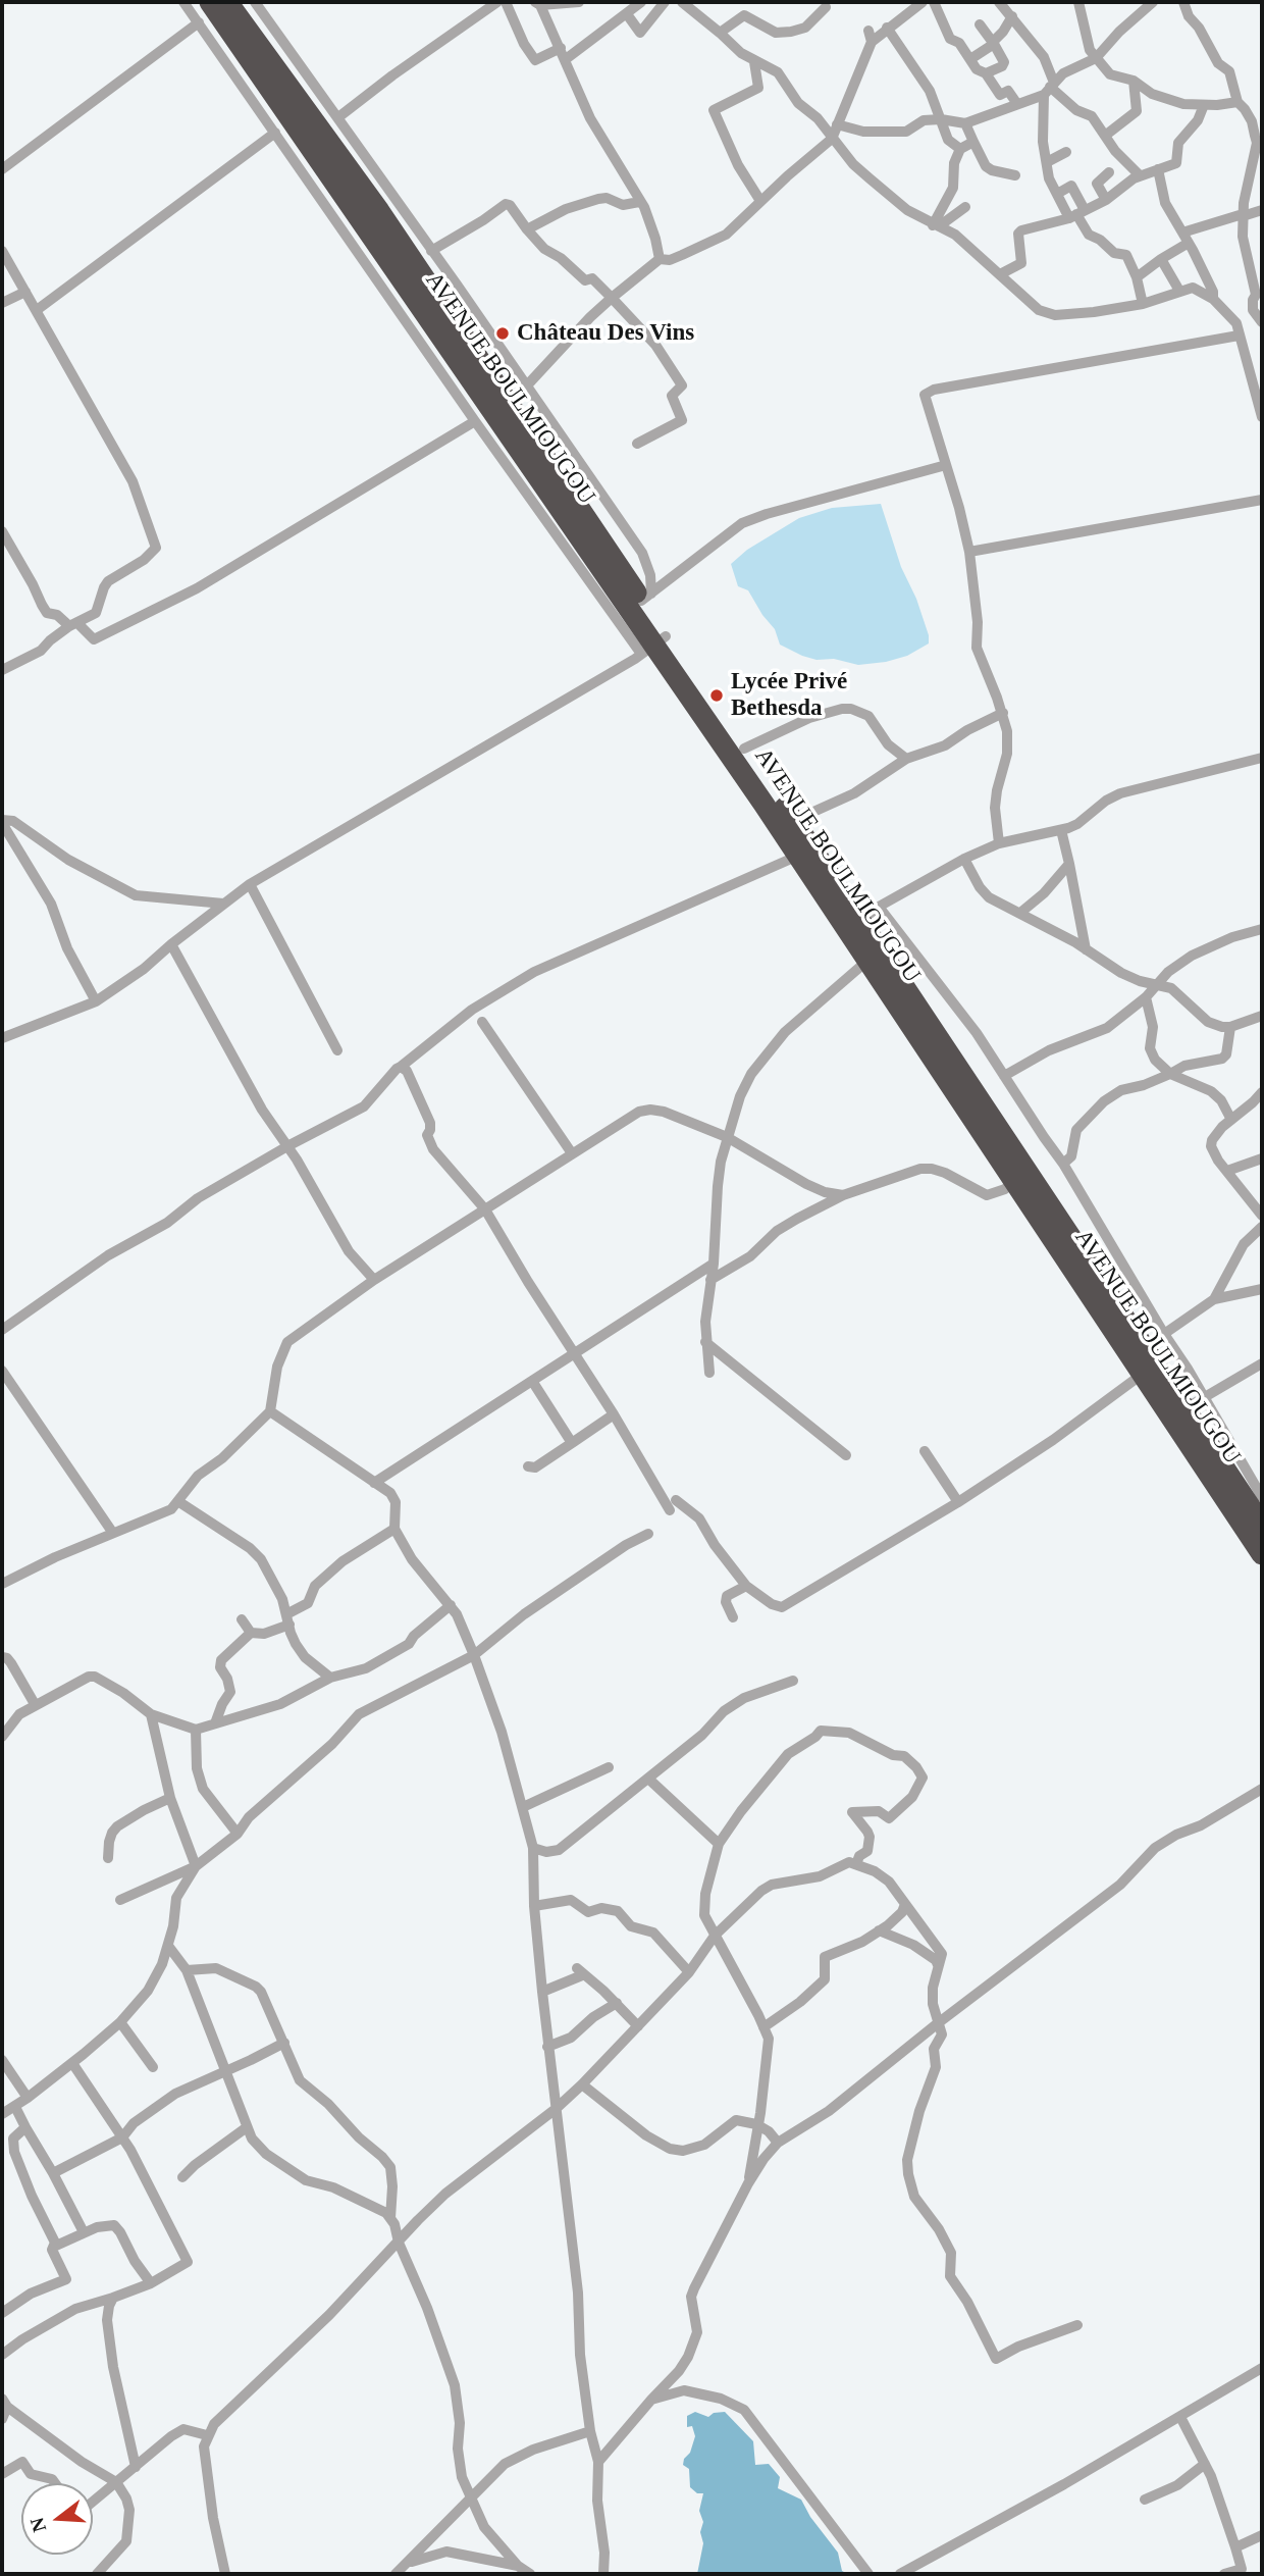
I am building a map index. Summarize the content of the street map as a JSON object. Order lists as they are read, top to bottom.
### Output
{
  "streets": {
    "highway": ["AVENUE BOULMIOUGOU"]
  },
  "places": ["Château Des Vins", "Lycée Privé Bethesda"],
  "north": "left"
}
